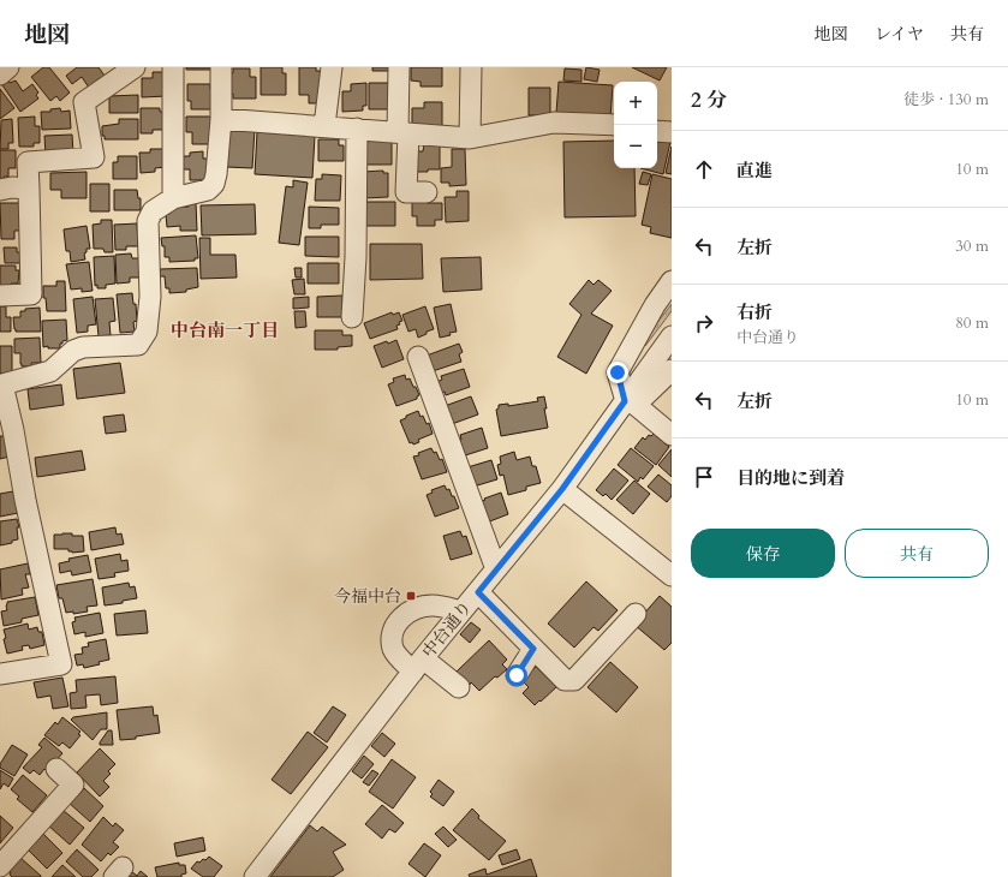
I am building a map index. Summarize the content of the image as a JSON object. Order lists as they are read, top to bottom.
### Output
{
  "streets": {
    "street": ["中台通り"]
  },
  "districts": ["中台南一丁目"],
  "places": {
    "transit": ["今福中台"]
  },
  "page": {
    "header": "地図",
    "nav": ["地図", "レイヤ", "共有"],
    "heading": ["2 分", "徒歩 · 130 m"],
    "map_buttons": ["+", "−"],
    "list": [
      ["直進", "10 m"],
      ["左折", "30 m"],
      ["右折", "中台通り", "80 m"],
      ["左折", "10 m"],
      "目的地に到着"
    ],
    "buttons": ["保存", "共有"]
  }
}
